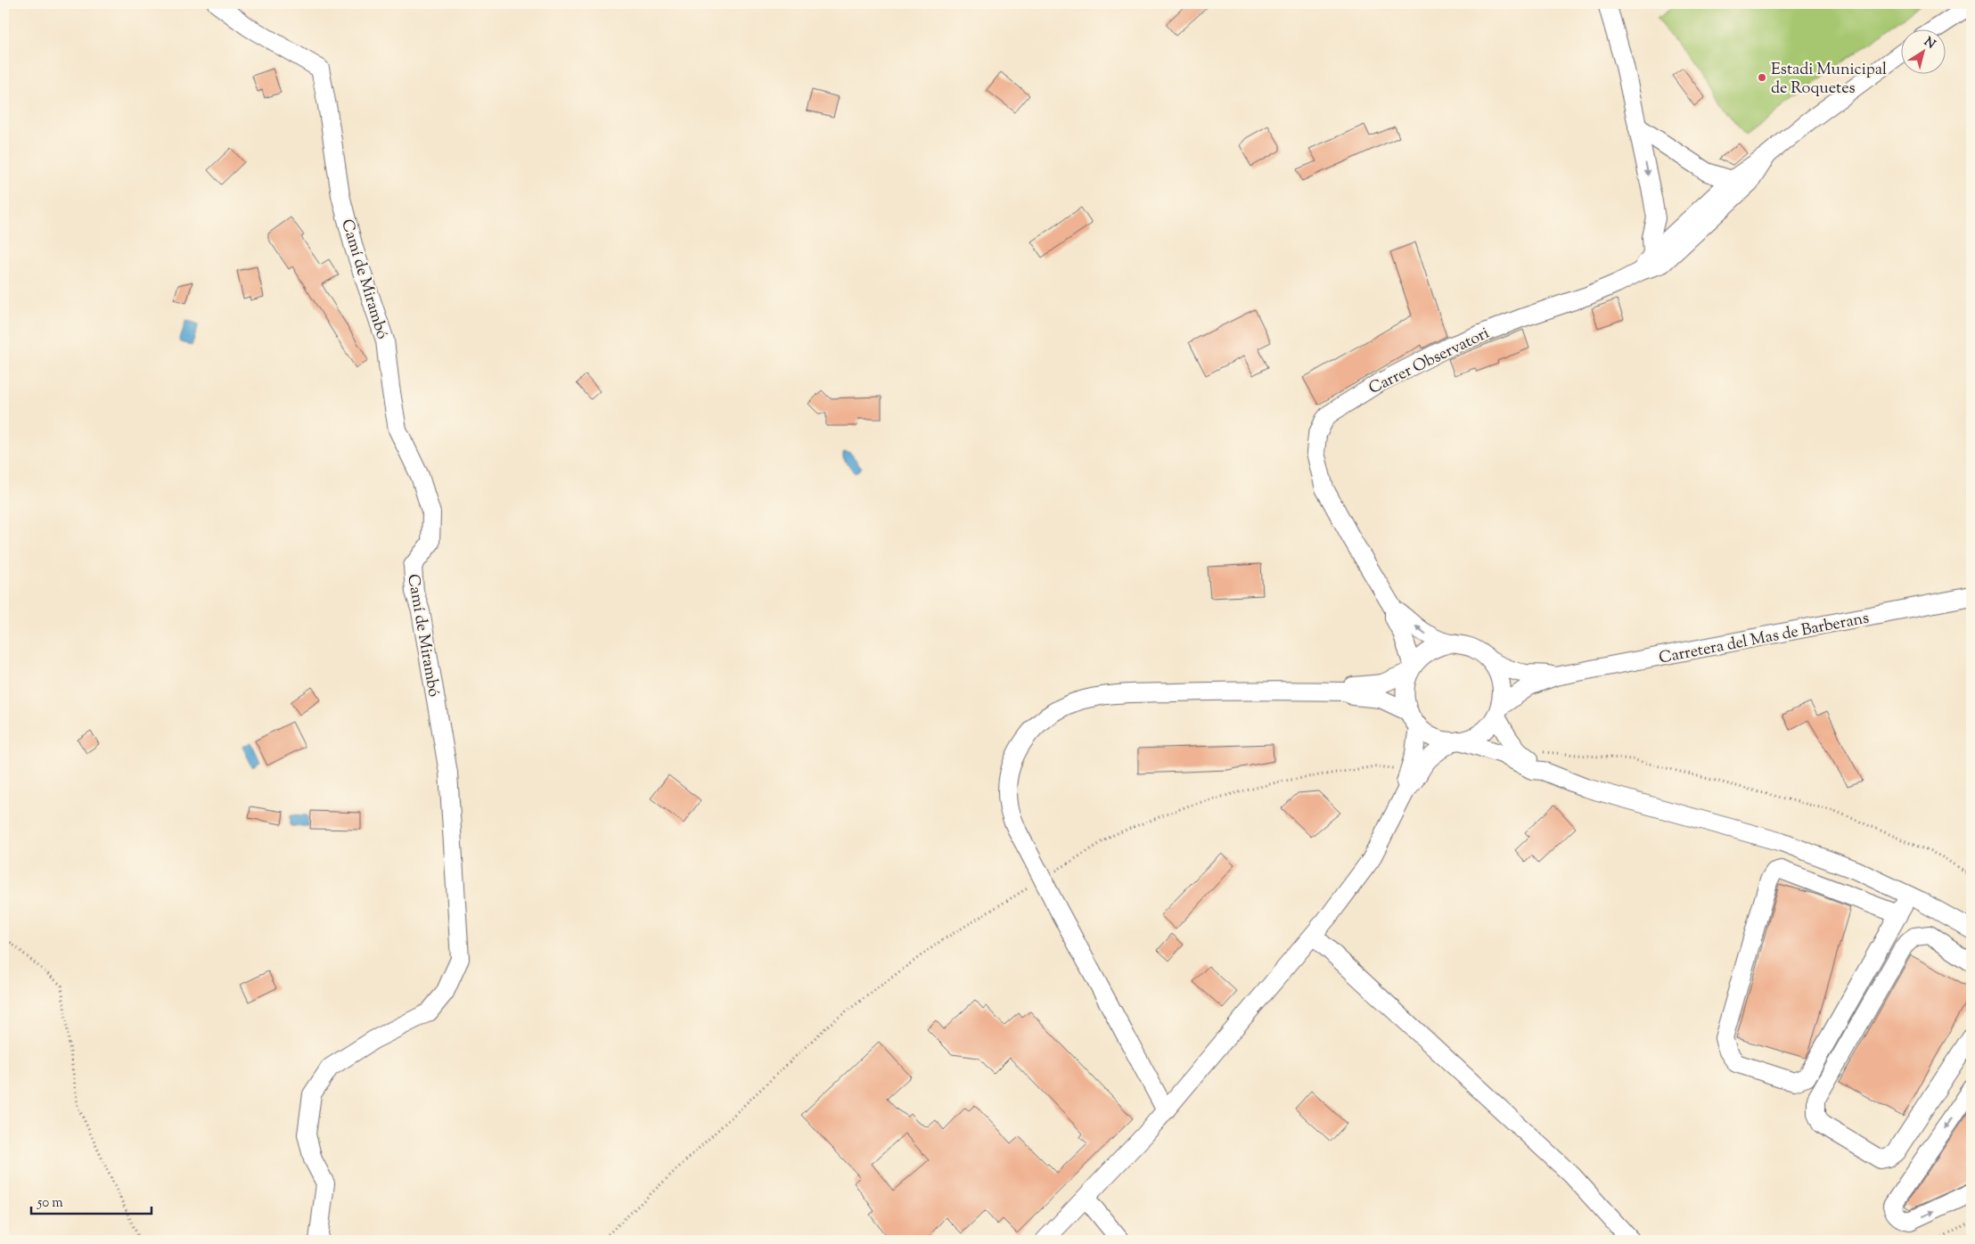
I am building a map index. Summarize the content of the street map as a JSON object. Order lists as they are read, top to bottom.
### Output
{
  "streets": {
    "street": ["Camí de Mirambó", "Carrer Observatori", "Carretera del Mas de Barberans"]
  },
  "places": ["Estadi Municipal de Roquetes"],
  "scale_bar": "50 m",
  "north": "top right"
}
